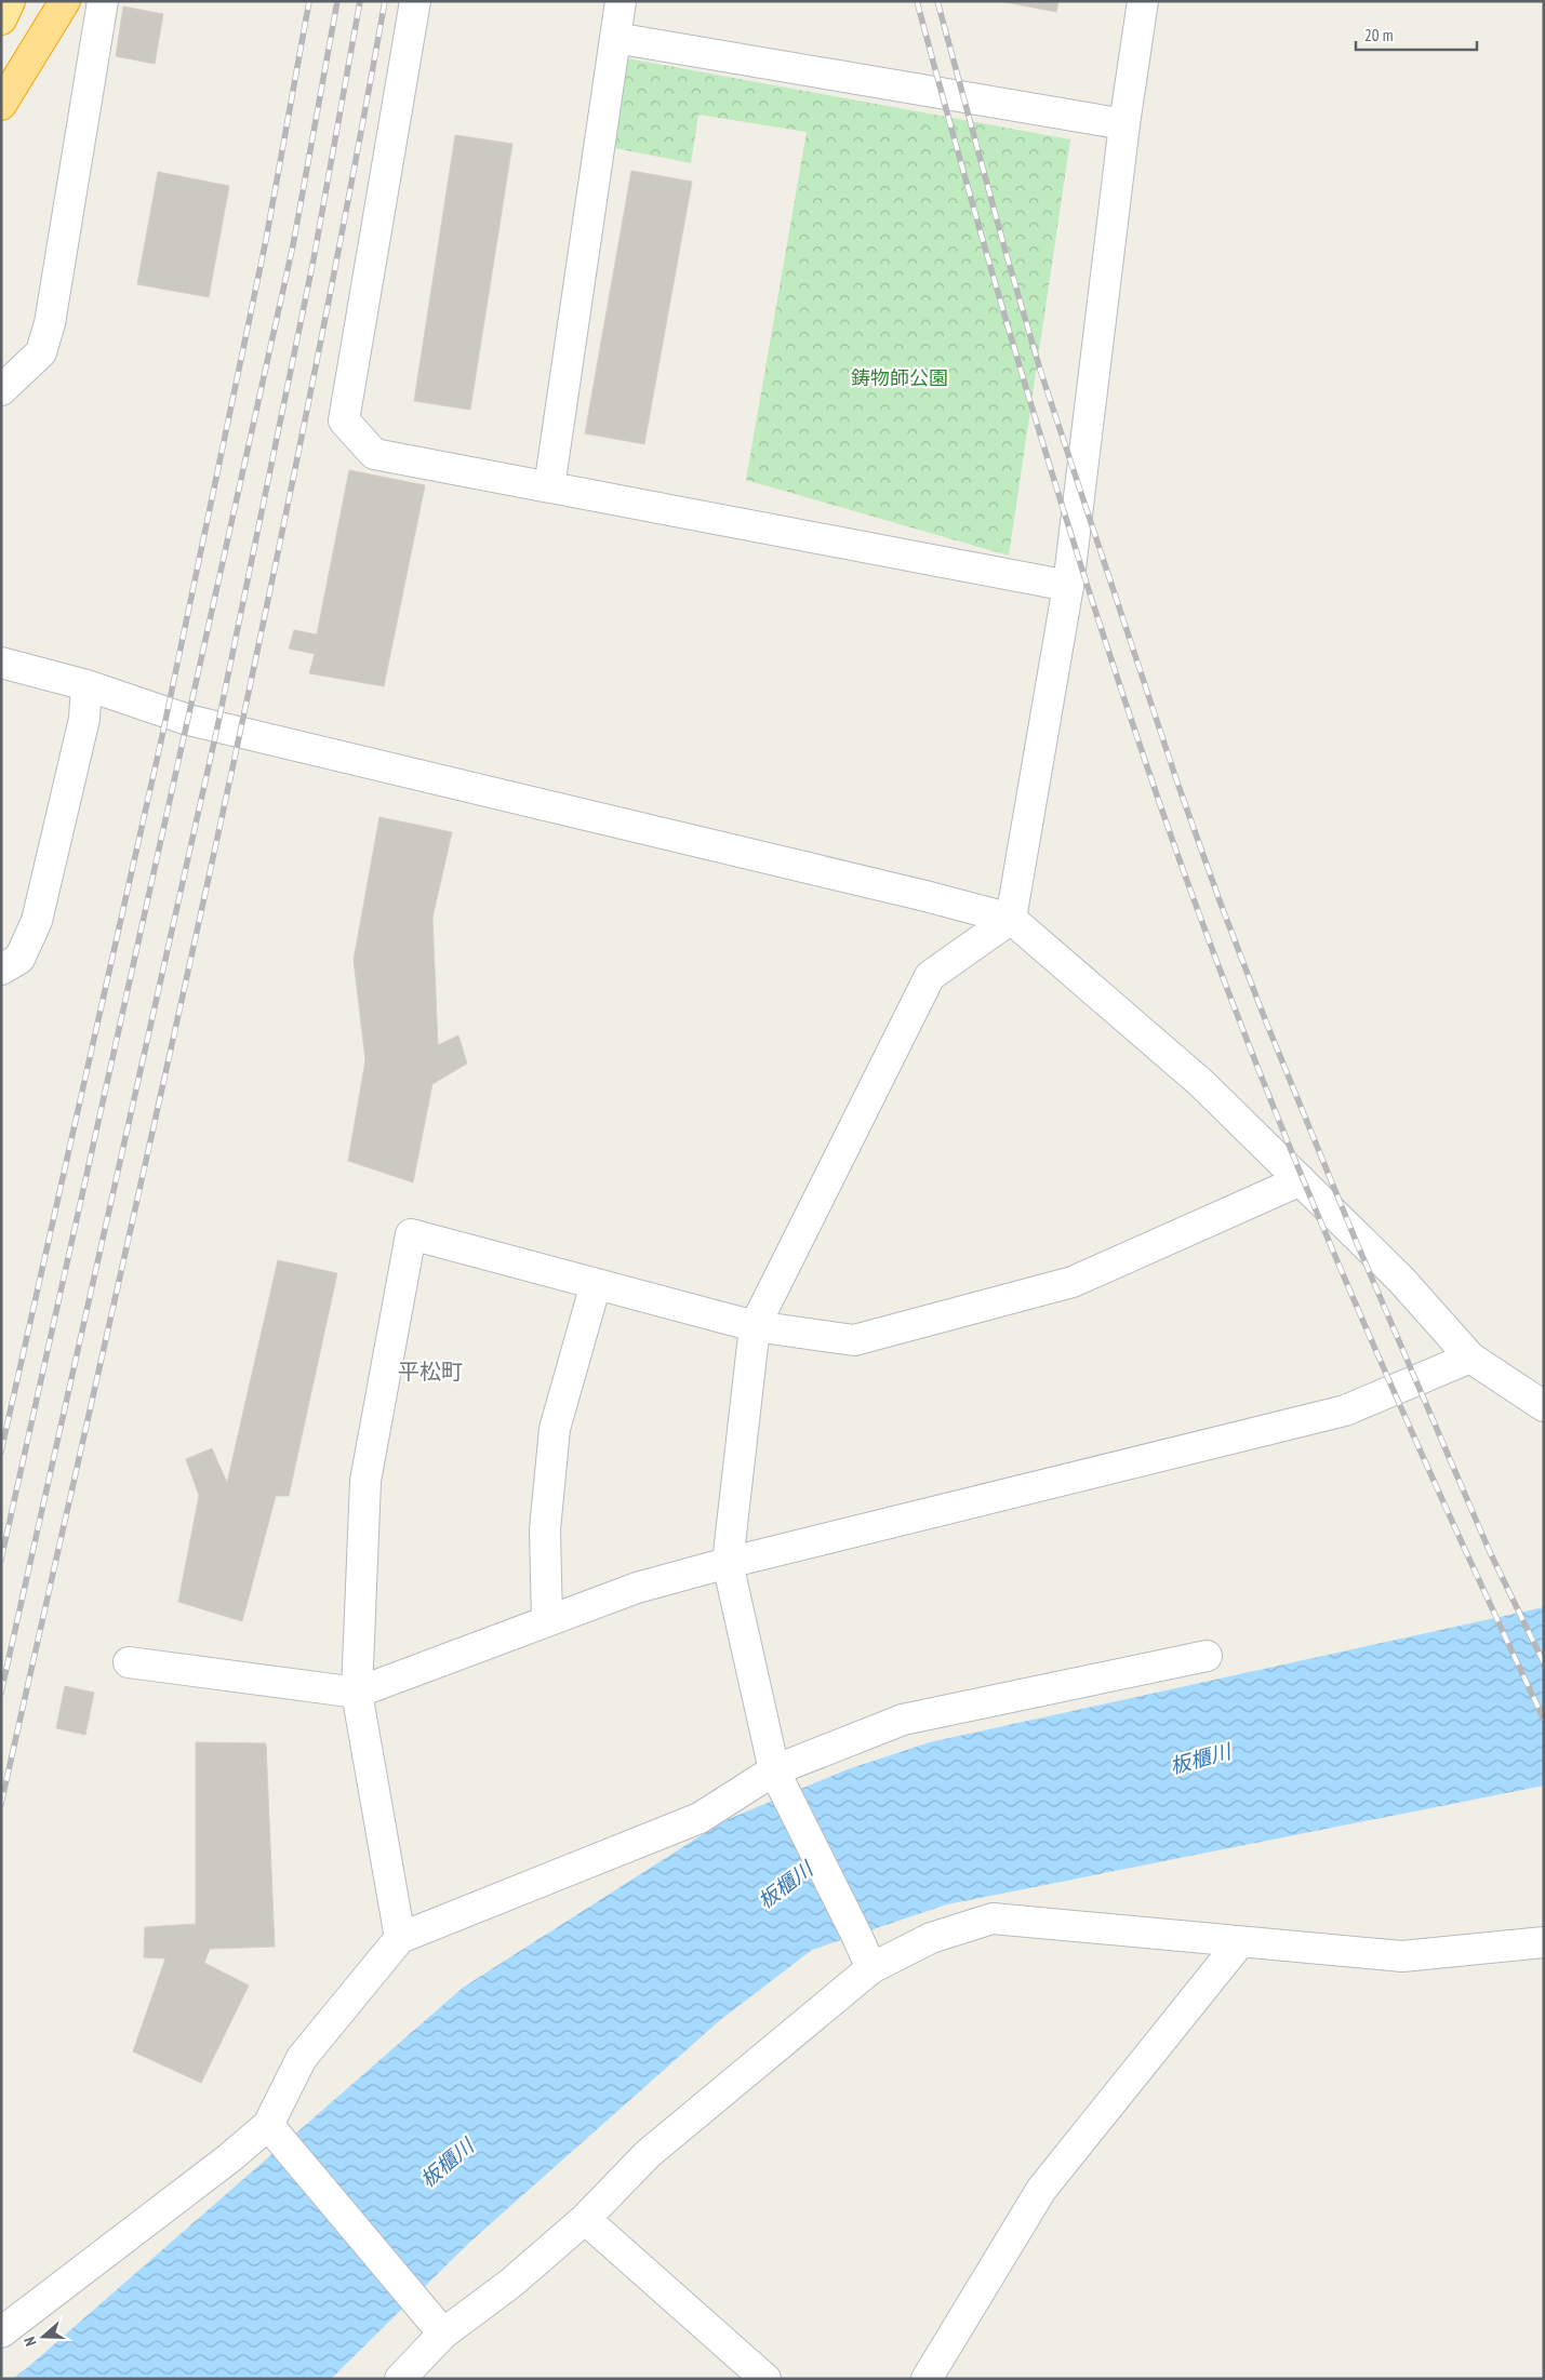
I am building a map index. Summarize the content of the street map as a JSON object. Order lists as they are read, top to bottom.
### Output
{
  "districts": ["平松町"],
  "water": ["板櫃川"],
  "parks": ["鋳物師公園"],
  "scale_bar": "20 m",
  "north": "left"
}
